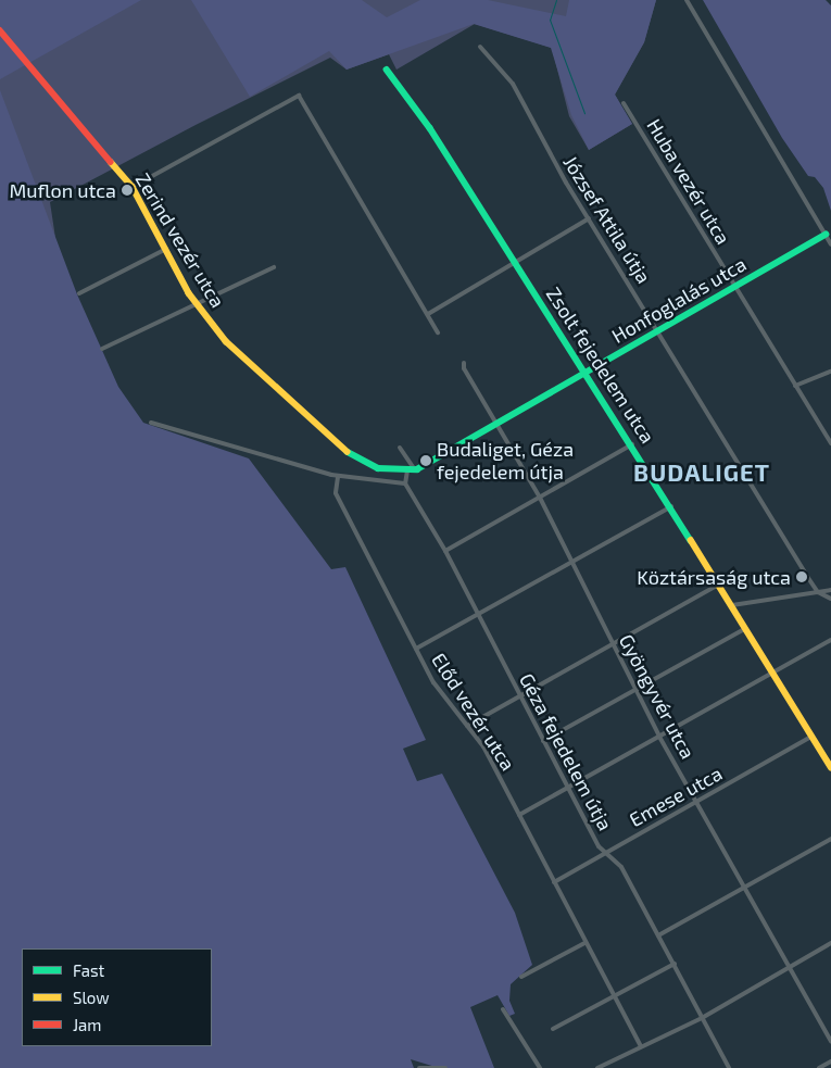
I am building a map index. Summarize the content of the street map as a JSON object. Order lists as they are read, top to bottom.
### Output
{
  "streets": {
    "street": [
      "Huba vezér utca",
      "József Attila útja",
      "Zerind vezér utca",
      "Honfoglalás utca",
      "Zsolt fejedelem utca",
      "Gyöngyvér utca",
      "Előd vezér utca",
      "Géza fejedelem útja",
      "Emese utca"
    ]
  },
  "crossings": [
    ["Huba vezér utca", "Honfoglalás utca"],
    ["József Attila útja", "Honfoglalás utca"],
    ["Zerind vezér utca", "Honfoglalás utca"],
    ["Honfoglalás utca", "Zsolt fejedelem utca"],
    ["Honfoglalás utca", "Gyöngyvér utca"],
    ["Zsolt fejedelem utca", "Emese utca"],
    ["Gyöngyvér utca", "Emese utca"],
    ["Előd vezér utca", "Emese utca"],
    ["Géza fejedelem útja", "Emese utca"]
  ],
  "districts": ["BUDALIGET"],
  "places": ["Muflon utca", "Budaliget, Géza fejedelem útja", "Köztársaság utca"],
  "legend": ["Fast", "Slow", "Jam"]
}
